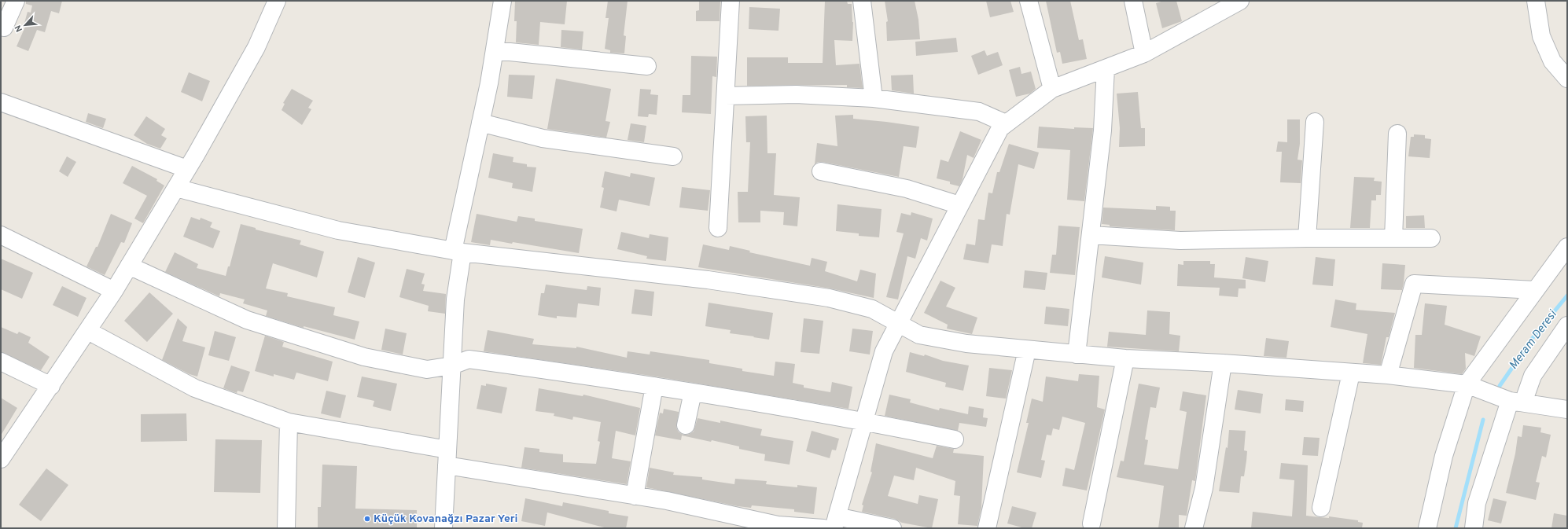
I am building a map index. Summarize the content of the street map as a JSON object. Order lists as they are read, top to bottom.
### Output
{
  "water": ["Meram Deresi"],
  "places": ["Küçük Kovanağzı Pazar Yeri"],
  "north": "bottom left"
}
